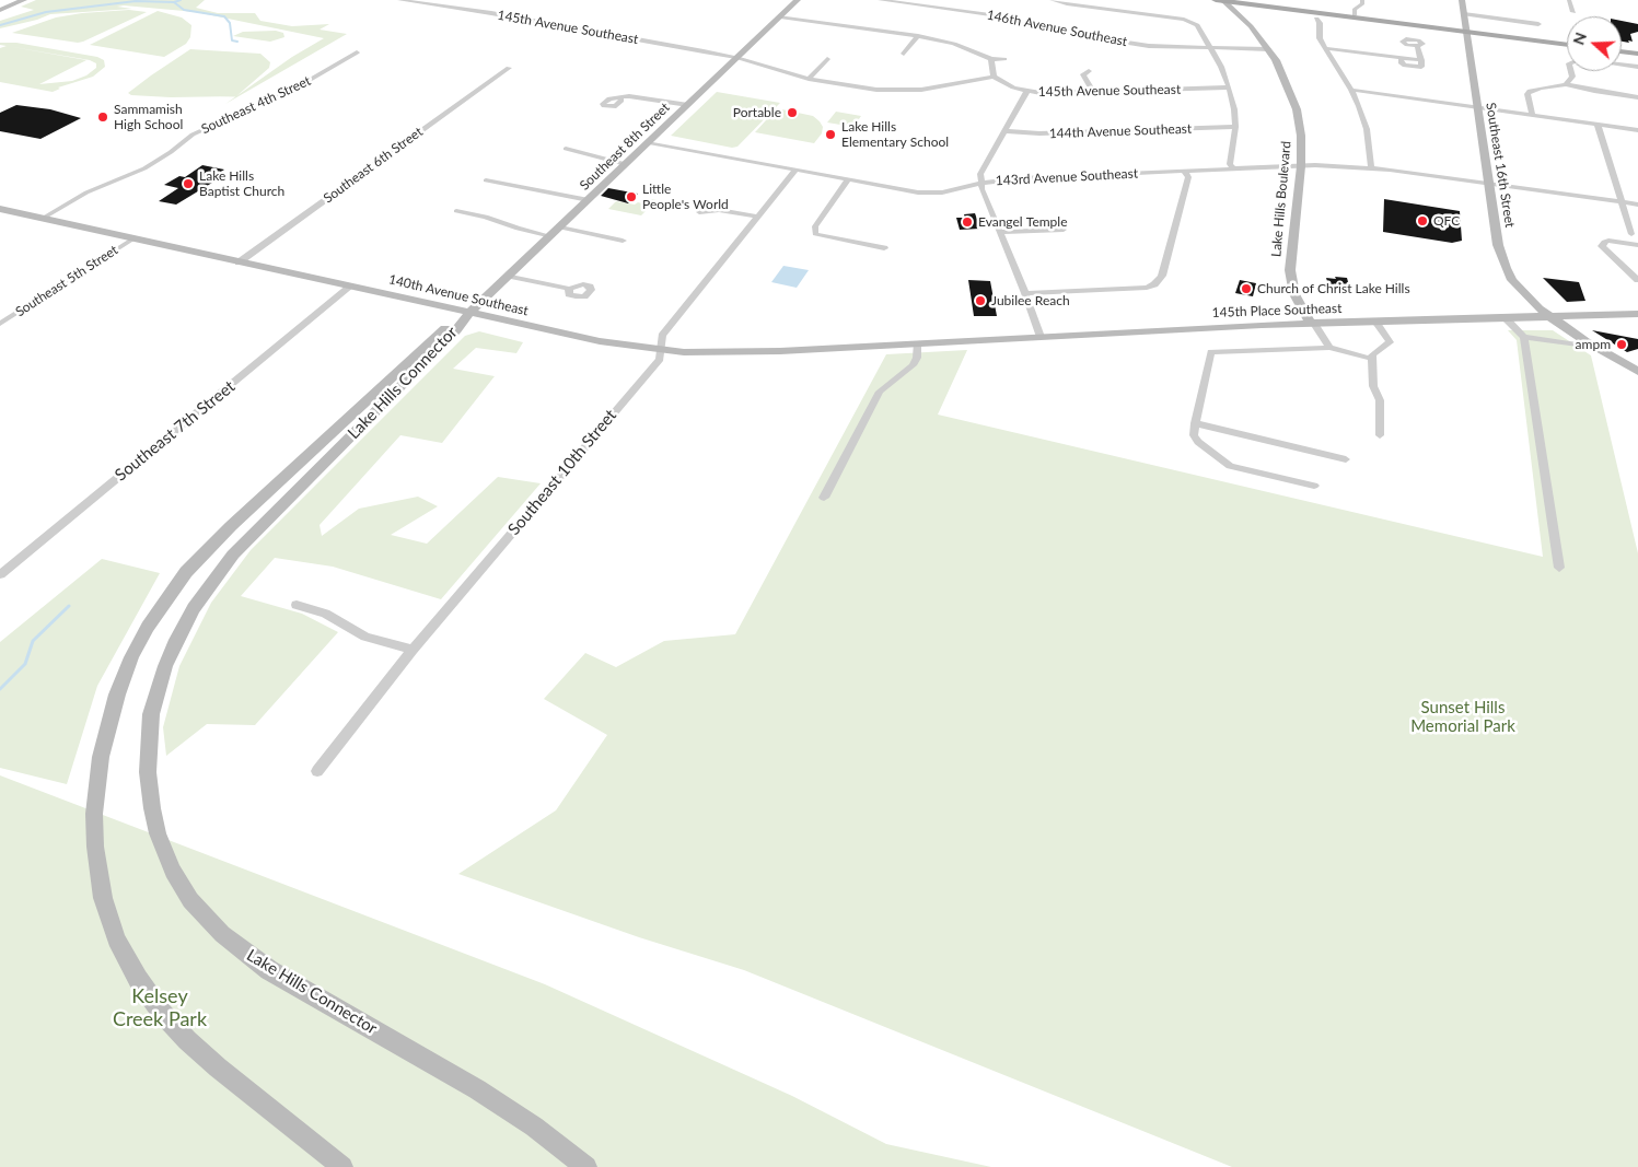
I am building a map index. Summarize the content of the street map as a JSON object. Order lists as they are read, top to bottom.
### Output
{
  "streets": {
    "street": [
      "145th Avenue Southeast",
      "146th Avenue Southeast",
      "Southeast 4th Street",
      "144th Avenue Southeast",
      "Southeast 8th Street",
      "Southeast 6th Street",
      "Southeast 16th Street",
      "143rd Avenue Southeast",
      "Lake Hills Boulevard",
      "Southeast 5th Street",
      "140th Avenue Southeast",
      "145th Place Southeast",
      "Lake Hills Connector",
      "Southeast 7th Street",
      "Southeast 10th Street"
    ]
  },
  "crossings": [
    ["145th Avenue Southeast", "Southeast 8th Street"],
    ["146th Avenue Southeast", "Lake Hills Boulevard"],
    ["Southeast 4th Street", "140th Avenue Southeast"],
    ["Southeast 8th Street", "143rd Avenue Southeast"],
    ["Southeast 8th Street", "140th Avenue Southeast"],
    ["Southeast 8th Street", "Lake Hills Connector"],
    ["Southeast 6th Street", "140th Avenue Southeast"],
    ["Southeast 16th Street", "143rd Avenue Southeast"],
    ["Southeast 16th Street", "145th Place Southeast"],
    ["143rd Avenue Southeast", "Lake Hills Boulevard"],
    ["143rd Avenue Southeast", "Southeast 10th Street"],
    ["Lake Hills Boulevard", "145th Place Southeast"],
    ["Southeast 5th Street", "140th Avenue Southeast"],
    ["140th Avenue Southeast", "145th Place Southeast"],
    ["140th Avenue Southeast", "Lake Hills Connector"],
    ["140th Avenue Southeast", "Southeast 7th Street"],
    ["140th Avenue Southeast", "Southeast 10th Street"]
  ],
  "parks": ["Sunset Hills Memorial Park", "Kelsey Creek Park"],
  "places": [
    "Portable",
    "Sammamish High School",
    "Lake Hills Elementary School",
    "Lake Hills Baptist Church",
    "Little People's World",
    "QFC",
    "Evangel Temple",
    "Church of Christ Lake Hills",
    "Jubilee Reach",
    "ampm"
  ],
  "north": "left"
}
